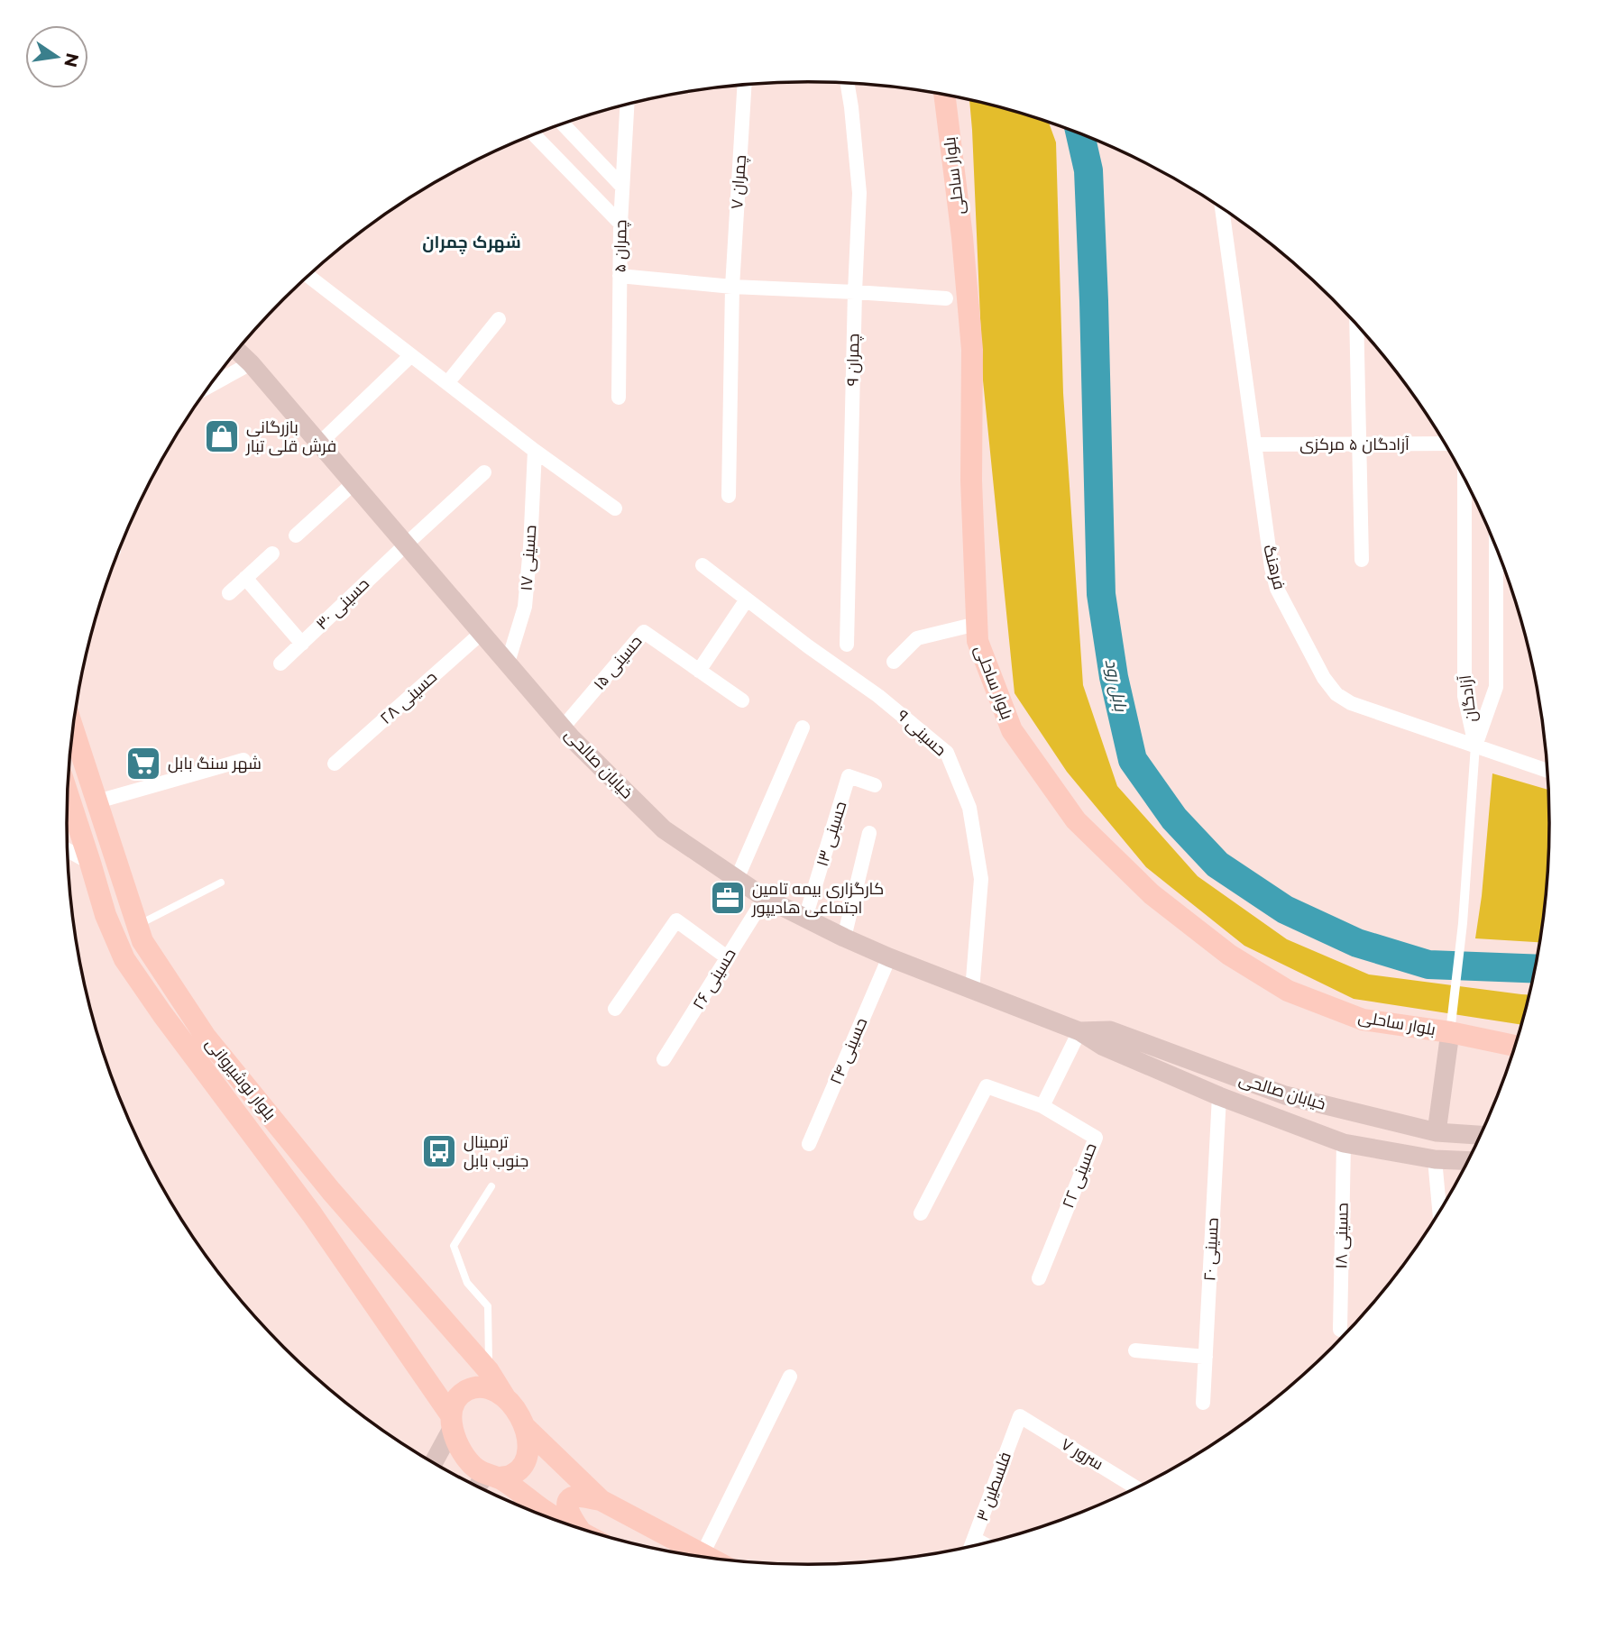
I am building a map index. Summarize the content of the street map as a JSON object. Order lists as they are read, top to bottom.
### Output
{
  "streets": {
    "main road": ["بلوار ساحلی", "خيابان صالحی", "بلوار نوشیروانی"],
    "street": [
      "چمران ۷",
      "چمران ۵",
      "چمران ۹",
      "آزادگان ۵ مرکزی",
      "حسینی ۱۷",
      "فرهنگ",
      "حسینی ۳۰",
      "حسینی ۱۵",
      "حسینی ۲۸",
      "آزادگان",
      "حسینی ٩",
      "حسینی ۱۳",
      "حسینی ۲۶",
      "حسینی ۲۴",
      "حسینی ۲۲",
      "حسینی ۱۸",
      "حسینی ٢٠",
      "سرور ۷",
      "فلسطین ۳"
    ]
  },
  "crossings": [
    ["آزادگان ۵ مرکزی", "فرهنگ"],
    ["حسینی ۱۷", "خيابان صالحی"],
    ["فرهنگ", "آزادگان"],
    ["حسینی ۳۰", "خيابان صالحی"],
    ["حسینی ۱۵", "خيابان صالحی"],
    ["حسینی ۲۸", "خيابان صالحی"],
    ["حسینی ٩", "خيابان صالحی"],
    ["خيابان صالحی", "حسینی ۱۳"],
    ["خيابان صالحی", "حسینی ۲۶"],
    ["خيابان صالحی", "حسینی ۲۴"],
    ["خيابان صالحی", "حسینی ۱۸"],
    ["خيابان صالحی", "حسینی ٢٠"],
    ["سرور ۷", "فلسطین ۳"]
  ],
  "districts": ["شهرک چمران"],
  "water": ["بابل رود"],
  "places": {
    "shop": ["بازرگانی فرش قلی تبار"],
    "supermarket": ["شهر سنگ بابل"],
    "office": ["کارگزاری بیمه تامین اجتماعی هادیپور"],
    "bus stop": ["ترمینال جنوب بابل"]
  },
  "north": "right"
}
